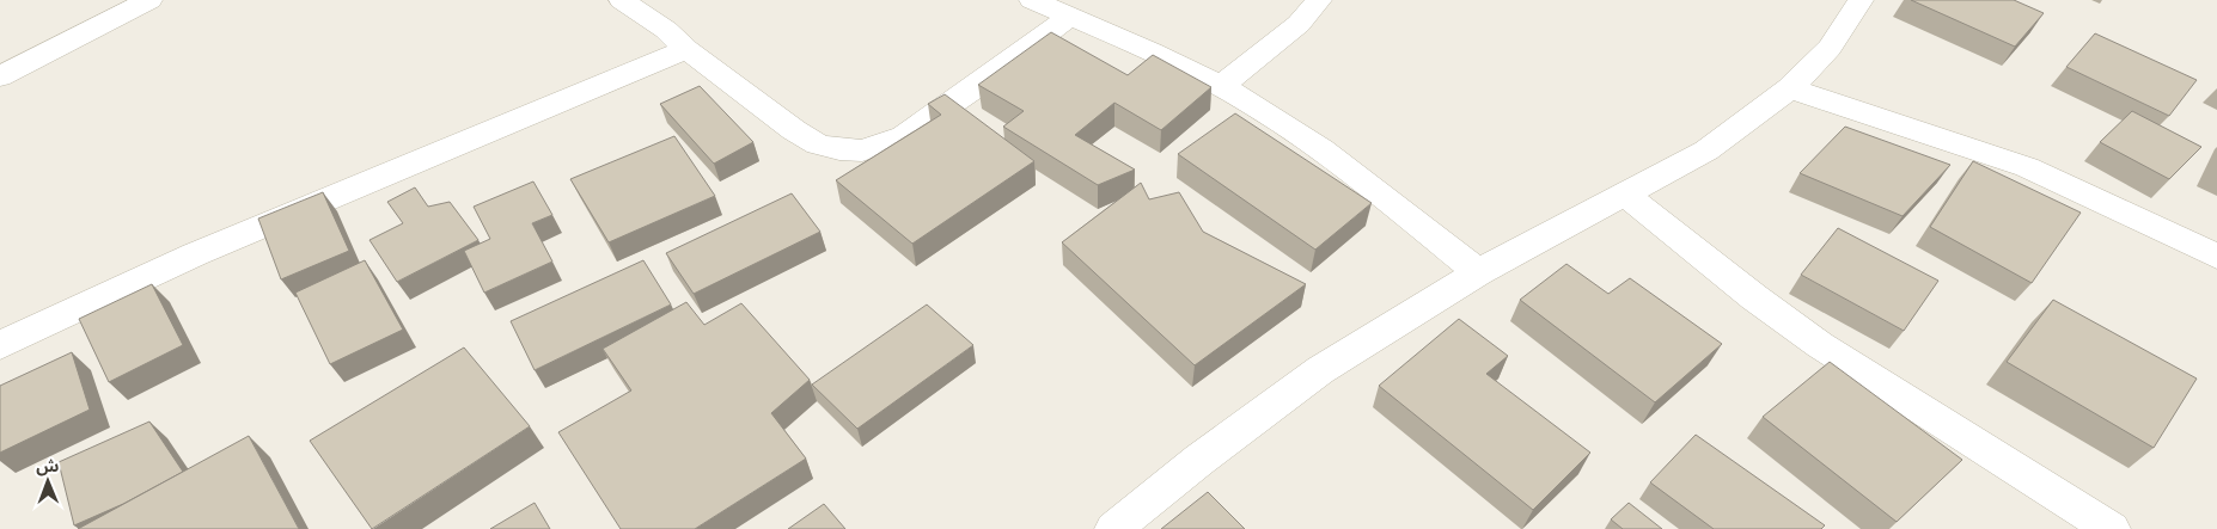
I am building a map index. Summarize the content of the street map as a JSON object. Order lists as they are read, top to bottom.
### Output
{
  "north": "top"
}
